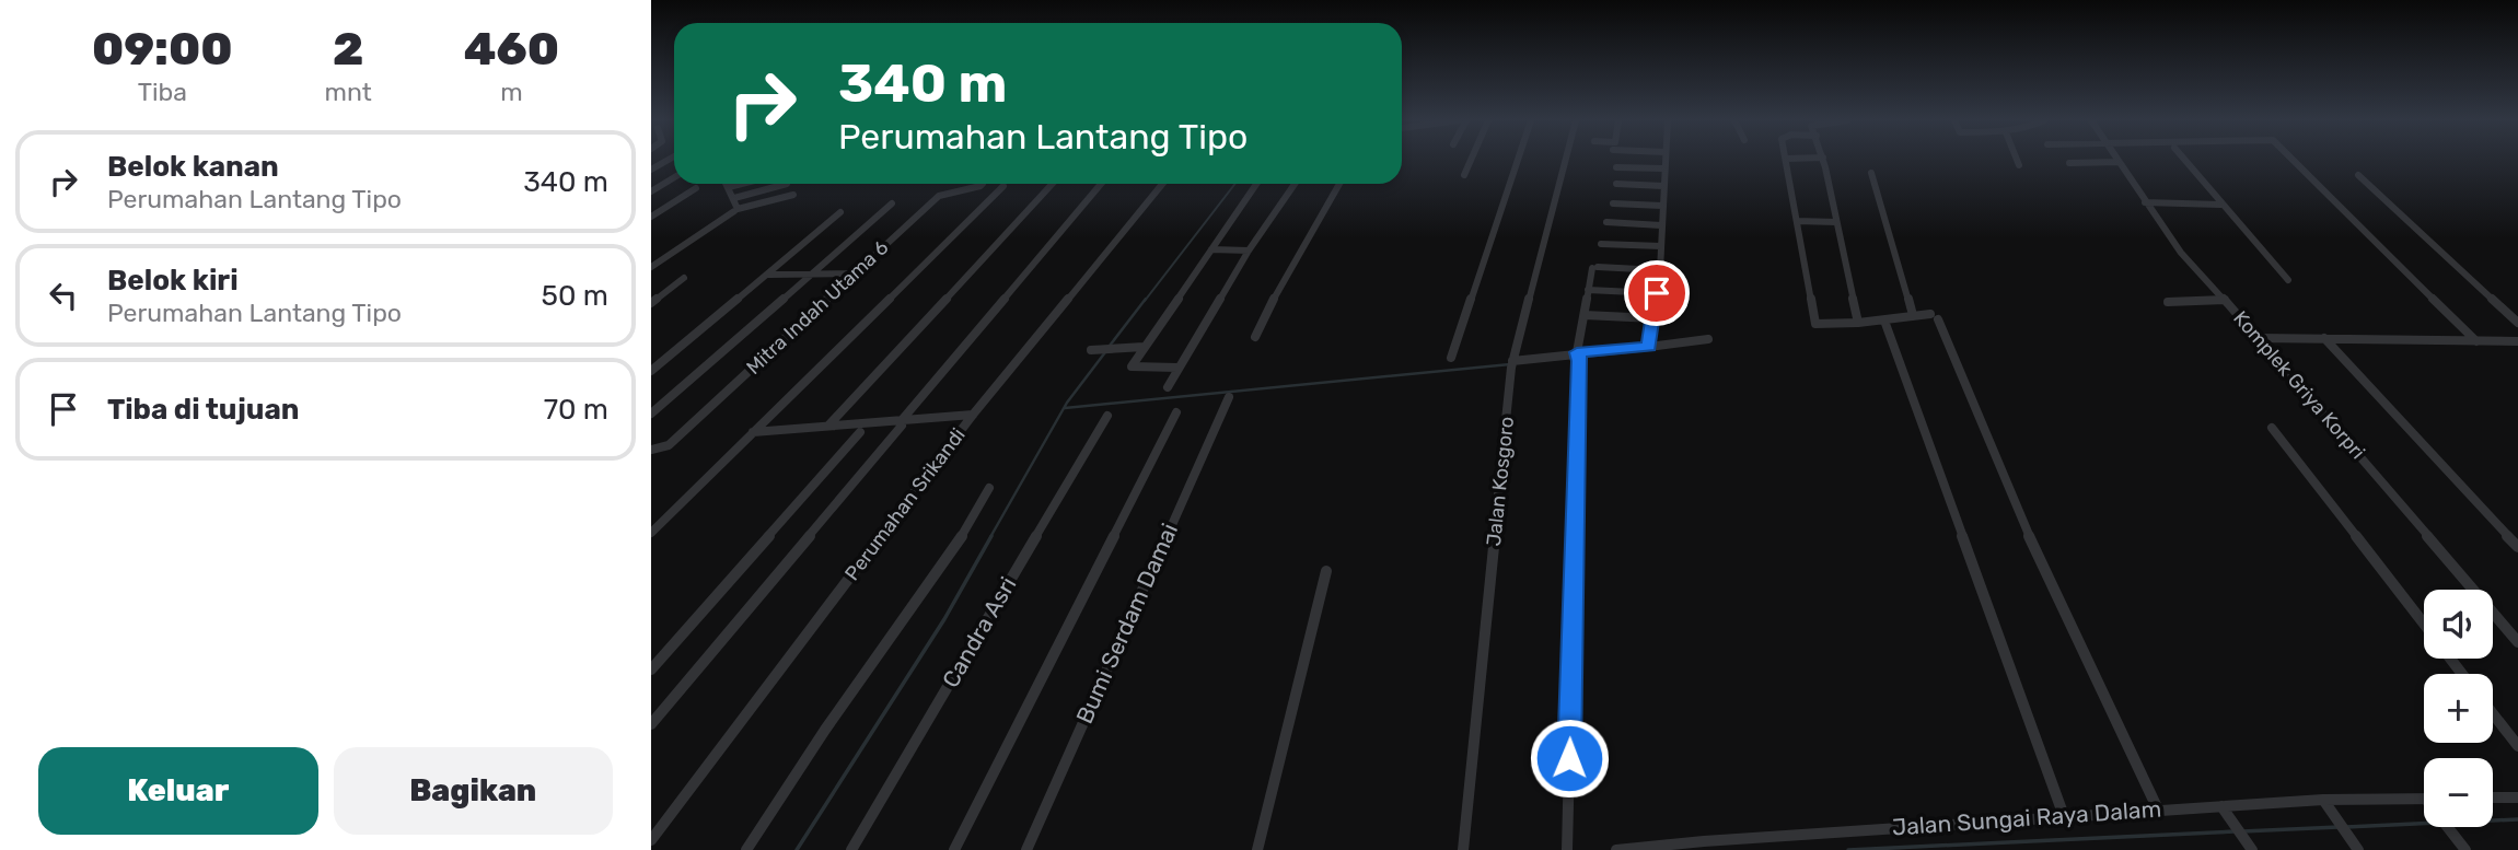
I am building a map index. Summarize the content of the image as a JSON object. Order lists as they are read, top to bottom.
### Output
{
  "streets": {
    "street": [
      "Mitra Indah Utama 6",
      "Komplek Griya Korpri",
      "Jalan Kosgoro",
      "Perumahan Srikandi",
      "Bumi Serdam Damai",
      "Candra Asri",
      "Jalan Sungai Raya Dalam"
    ]
  },
  "page": {
    "eta": [
      "09:00",
      "Tiba",
      "2",
      "mnt",
      "460",
      "m"
    ],
    "turn": ["340 m", "Perumahan Lantang Tipo"],
    "list": [
      {
        "name": "Belok kanan",
        "note": "Perumahan Lantang Tipo",
        "value": "340 m"
      },
      {
        "name": "Belok kiri",
        "note": "Perumahan Lantang Tipo",
        "value": "50 m"
      },
      {
        "name": "Tiba di tujuan",
        "value": "70 m"
      }
    ],
    "map_buttons": ["+", "−"],
    "buttons": ["Keluar", "Bagikan"]
  }
}
